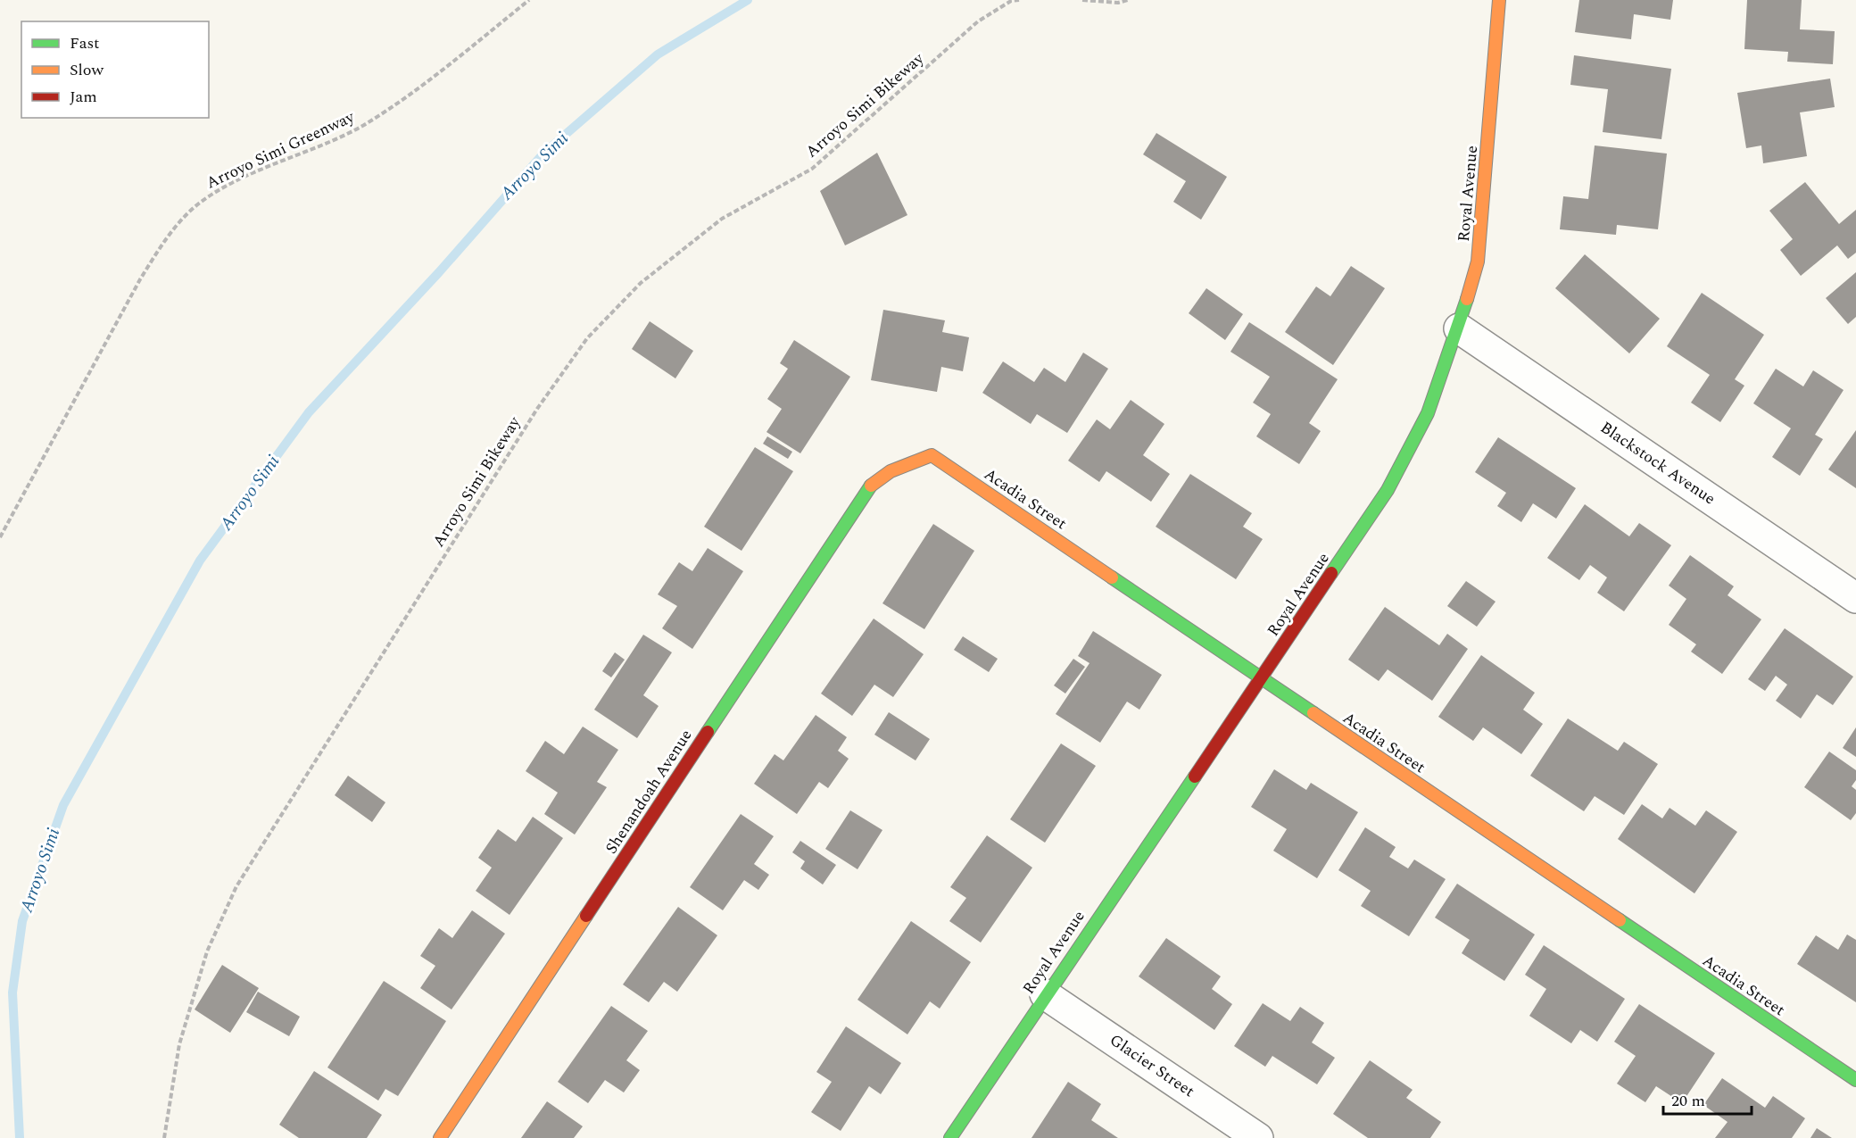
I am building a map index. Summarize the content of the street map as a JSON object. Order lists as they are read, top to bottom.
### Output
{
  "streets": {
    "street": [
      "Royal Avenue",
      "Blackstock Avenue",
      "Acadia Street",
      "Shenandoah Avenue",
      "Glacier Street"
    ],
    "path": ["Arroyo Simi Bikeway", "Arroyo Simi Greenway"]
  },
  "crossings": [
    ["Royal Avenue", "Blackstock Avenue"],
    ["Royal Avenue", "Acadia Street"],
    ["Royal Avenue", "Glacier Street"],
    ["Acadia Street", "Shenandoah Avenue"]
  ],
  "water": ["Arroyo Simi"],
  "legend": ["Fast", "Slow", "Jam"],
  "scale_bar": "20 m"
}
